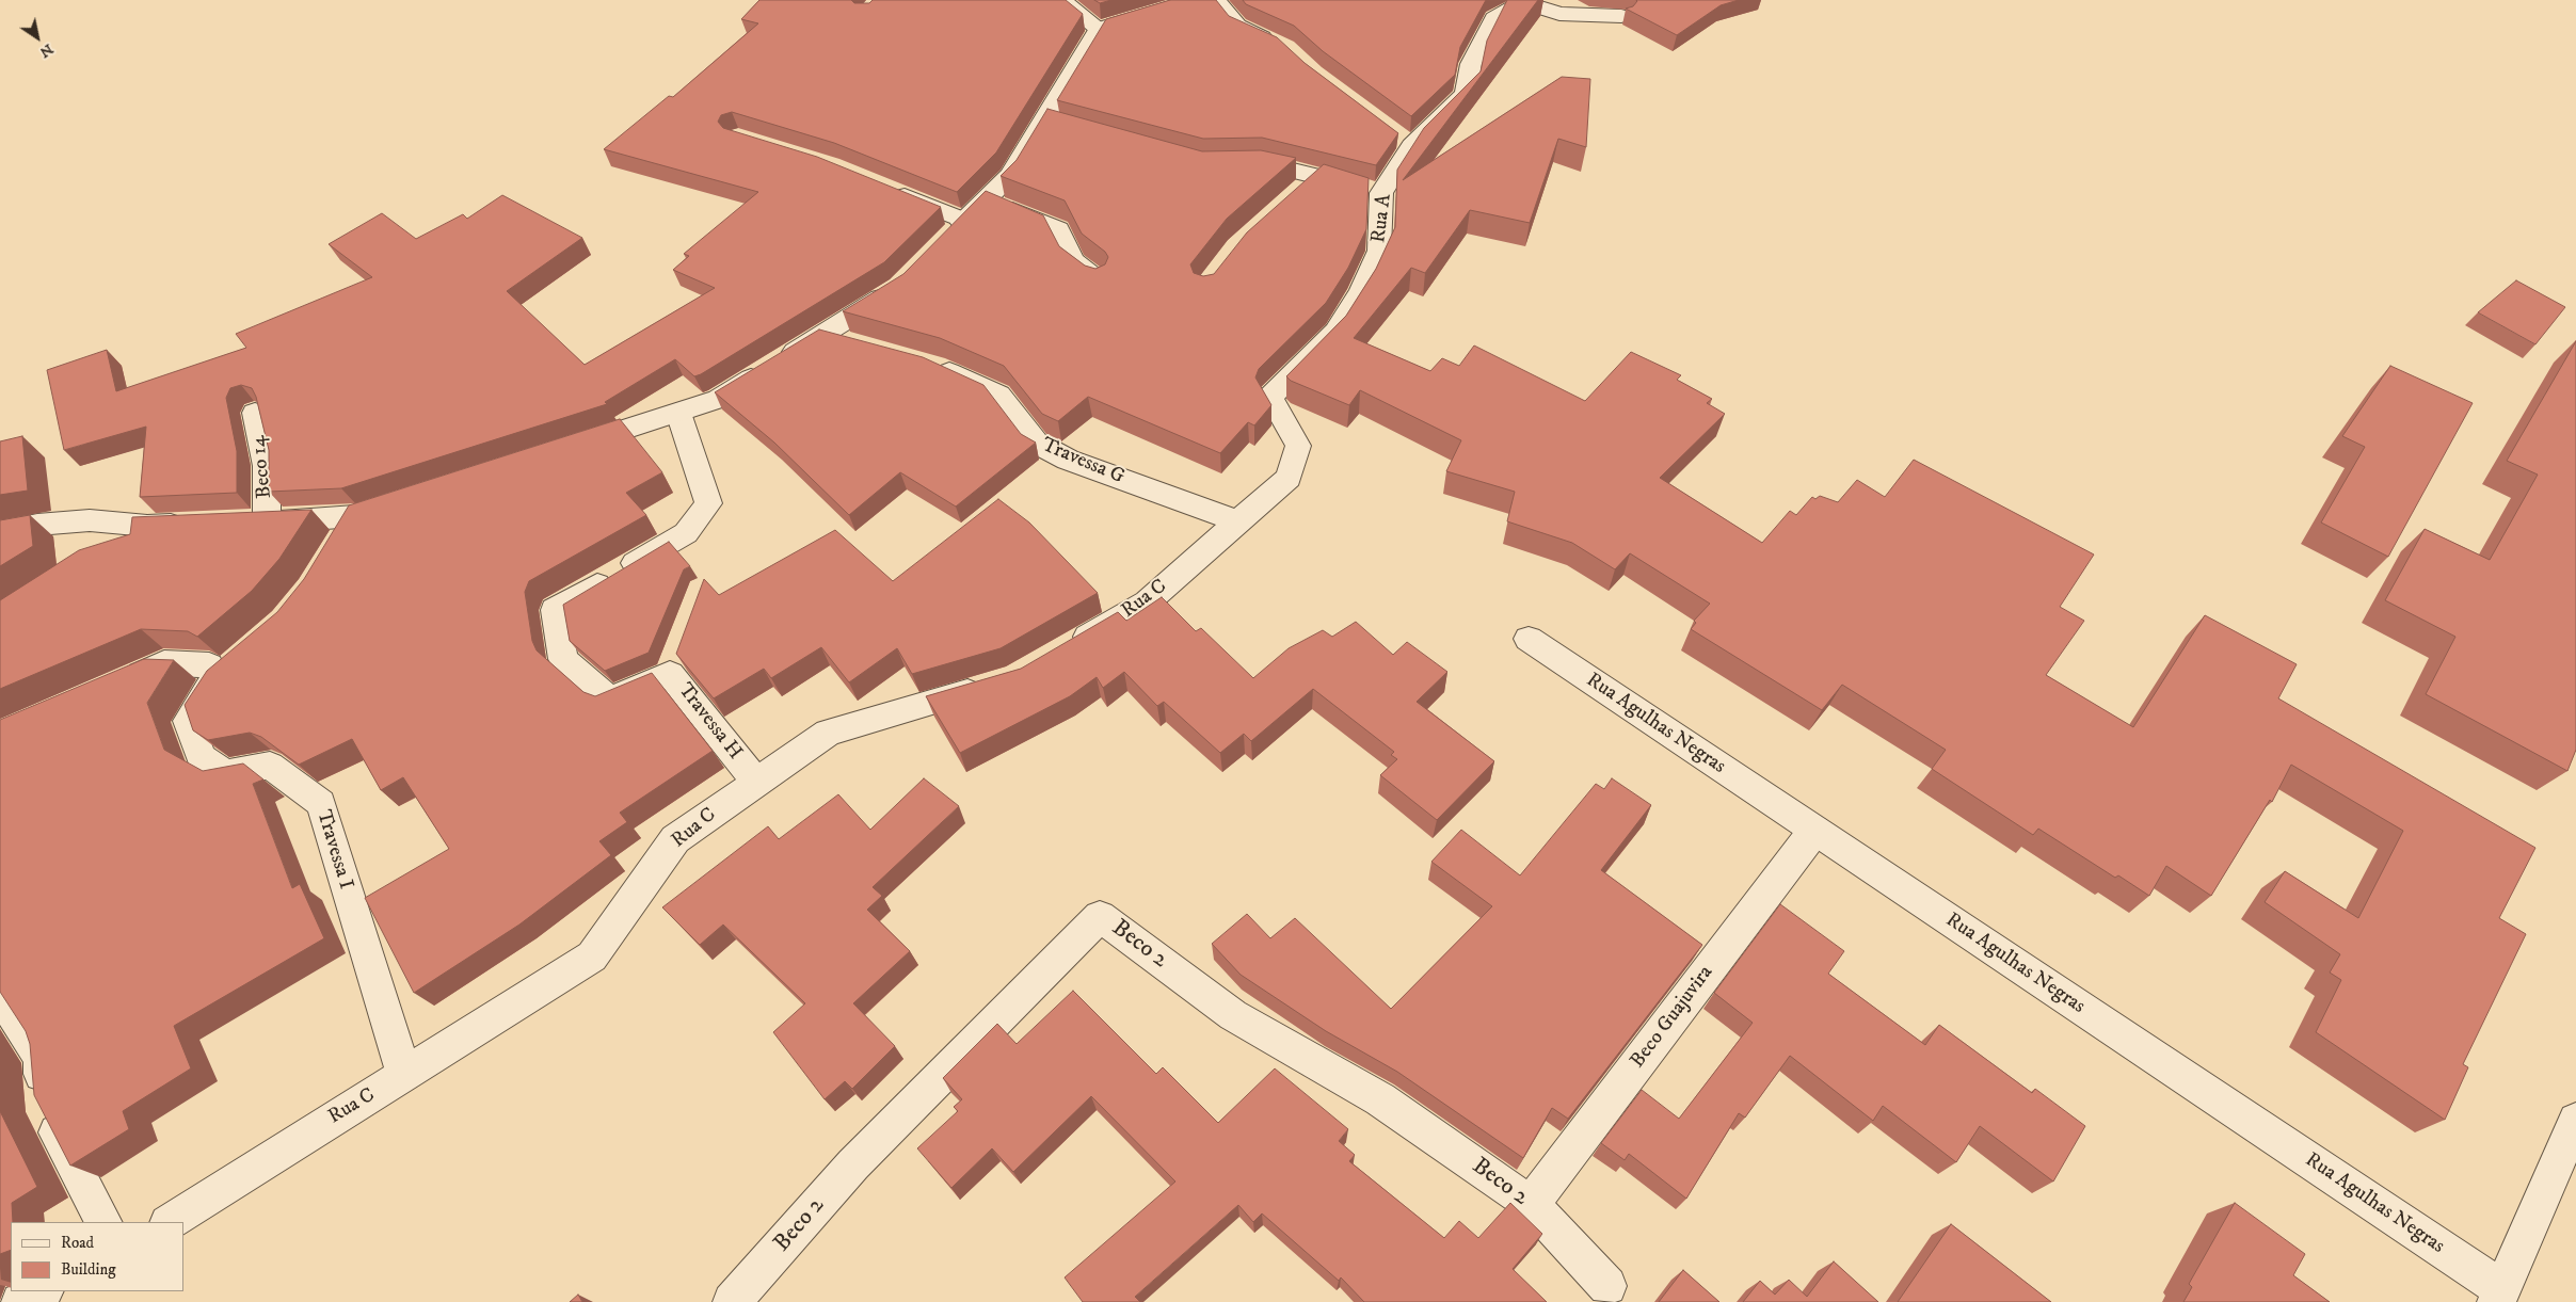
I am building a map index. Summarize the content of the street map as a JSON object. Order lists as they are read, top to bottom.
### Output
{
  "streets": {
    "street": [
      "Rua A",
      "Travessa G",
      "Beco 14",
      "Rua C",
      "Travessa H",
      "Rua Agulhas Negras",
      "Travessa I",
      "Beco 2",
      "Beco Guajuvira"
    ]
  },
  "crossings": [
    ["Rua A", "Travessa G"],
    ["Rua A", "Rua C"],
    ["Travessa G", "Rua C"],
    ["Rua C", "Travessa H"],
    ["Rua C", "Travessa I"],
    ["Rua Agulhas Negras", "Beco Guajuvira"],
    ["Beco 2", "Beco Guajuvira"]
  ],
  "legend": ["Road", "Building"],
  "north": "bottom right"
}
